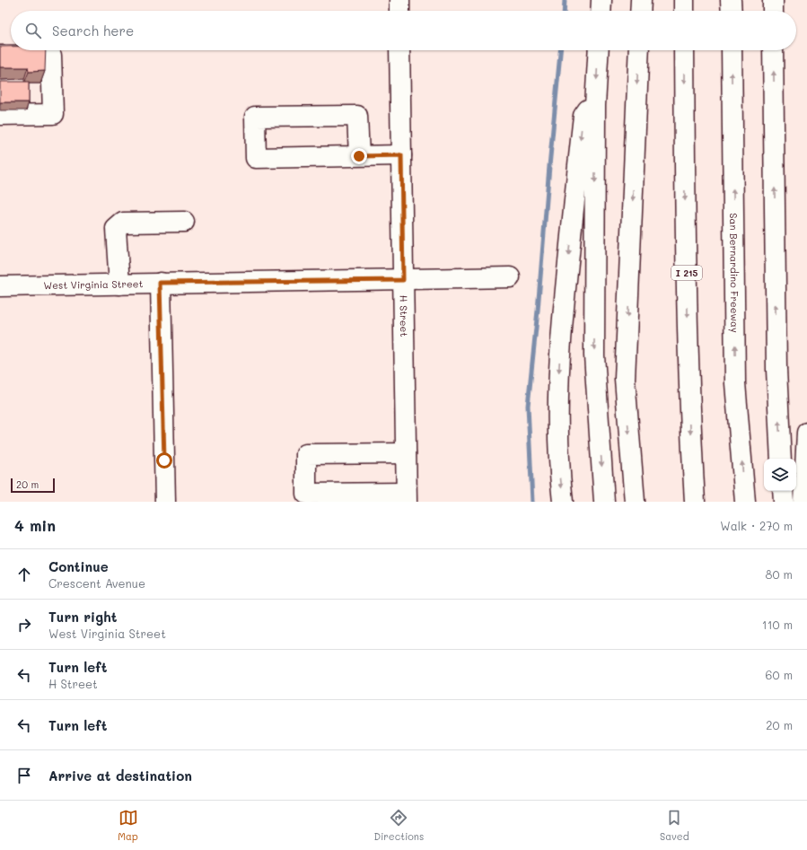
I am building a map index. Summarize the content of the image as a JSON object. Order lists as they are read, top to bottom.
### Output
{
  "streets": {
    "main road": [
      "I 215",
      "San Bernardino Freeway",
      "West Virginia Street",
      "H Street"
    ]
  },
  "crossings": [
    ["West Virginia Street", "H Street"]
  ],
  "scale_bar": "20 m",
  "page": {
    "search": "Search here",
    "scale": "20 m",
    "heading": ["4 min", "Walk · 270 m"],
    "list": [
      ["Continue", "Crescent Avenue", "80 m"],
      ["Turn right", "West Virginia Street", "110 m"],
      ["Turn left", "H Street", "60 m"],
      ["Turn left", "20 m"],
      "Arrive at destination"
    ],
    "nav": ["Map", "Directions", "Saved"]
  }
}
